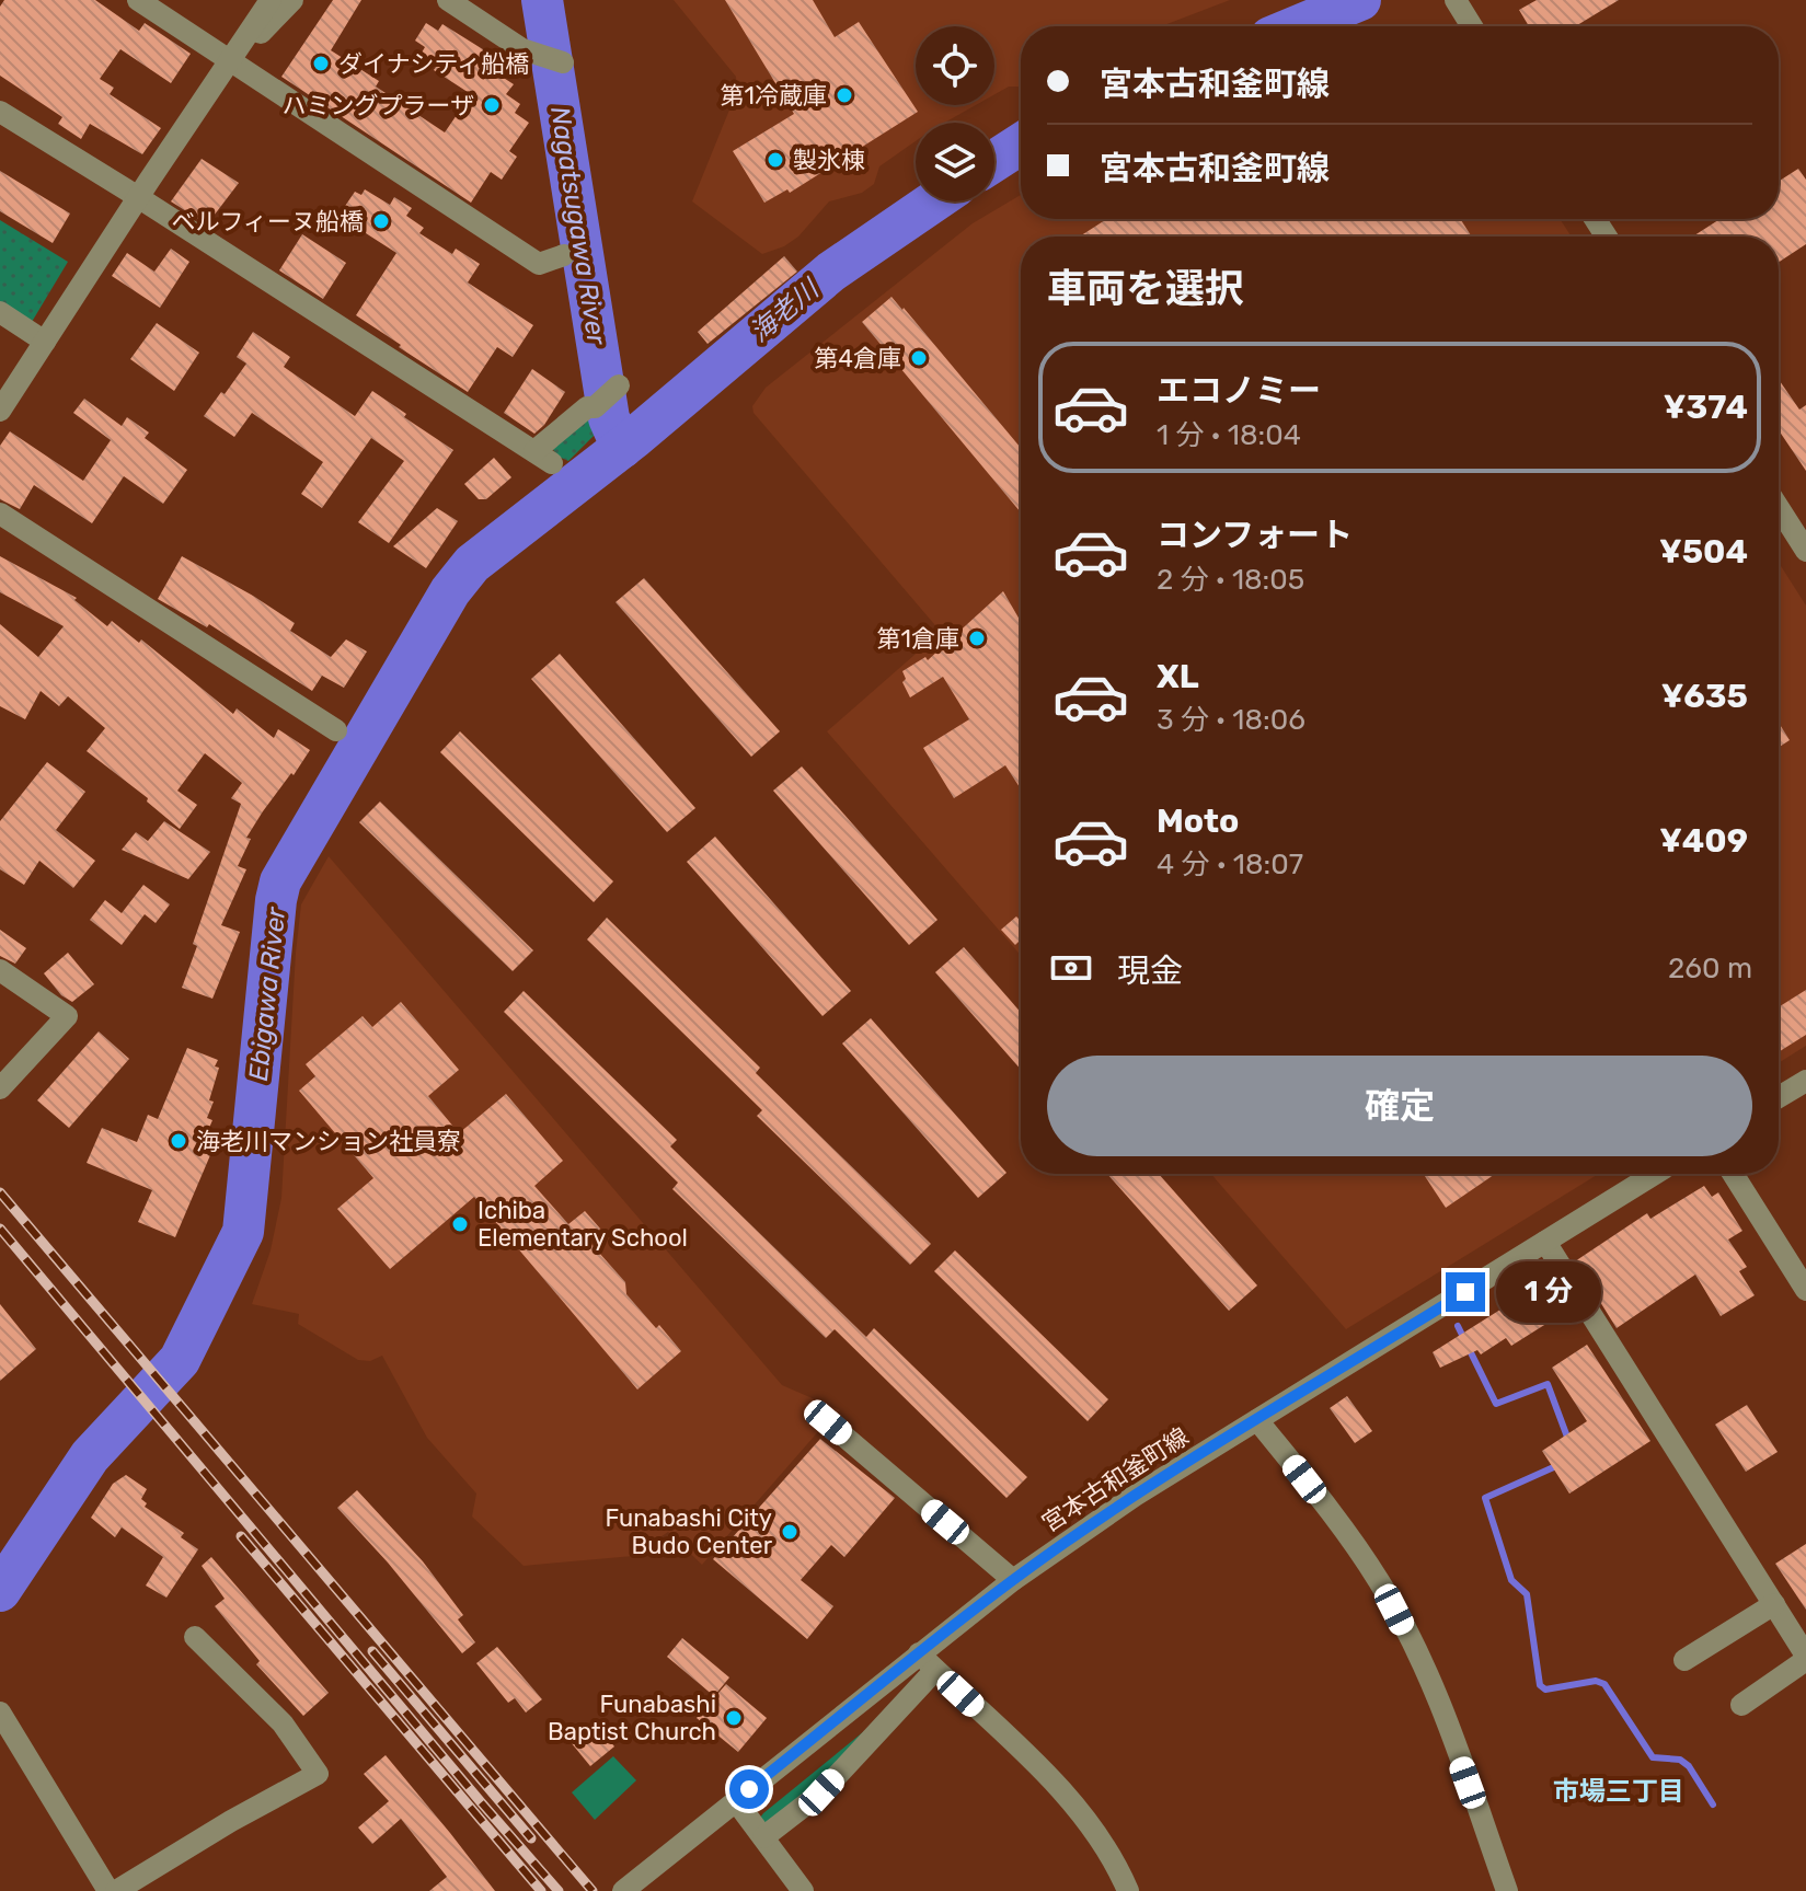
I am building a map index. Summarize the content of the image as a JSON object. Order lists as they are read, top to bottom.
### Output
{
  "streets": {
    "street": ["宮本古和釜町線"]
  },
  "districts": ["市場三丁目"],
  "water": ["Nagatsugawa River", "海老川", "Ebigawa River"],
  "places": [
    "ダイナシティ船橋",
    "第1冷蔵庫",
    "ハミングプラーザ",
    "製氷棟",
    "ベルフィーヌ船橋",
    "第4倉庫",
    "第1倉庫",
    "海老川マンション社員寮",
    "Ichiba Elementary School",
    "Funabashi City Budo Center",
    "Funabashi Baptist Church"
  ],
  "page": {
    "banner": ["宮本古和釜町線", "宮本古和釜町線"],
    "heading": "車両を選択",
    "list": [
      {
        "name": "エコノミー",
        "note": "1 分 · 18:04",
        "value": "¥374"
      },
      {
        "name": "コンフォート",
        "note": "2 分 · 18:05",
        "value": "¥504"
      },
      {
        "name": "XL",
        "note": "3 分 · 18:06",
        "value": "¥635"
      },
      {
        "name": "Moto",
        "note": "4 分 · 18:07",
        "value": "¥409"
      }
    ],
    "pay": ["現金", "260 m"],
    "buttons": "確定",
    "bubble": "1 分"
  }
}
